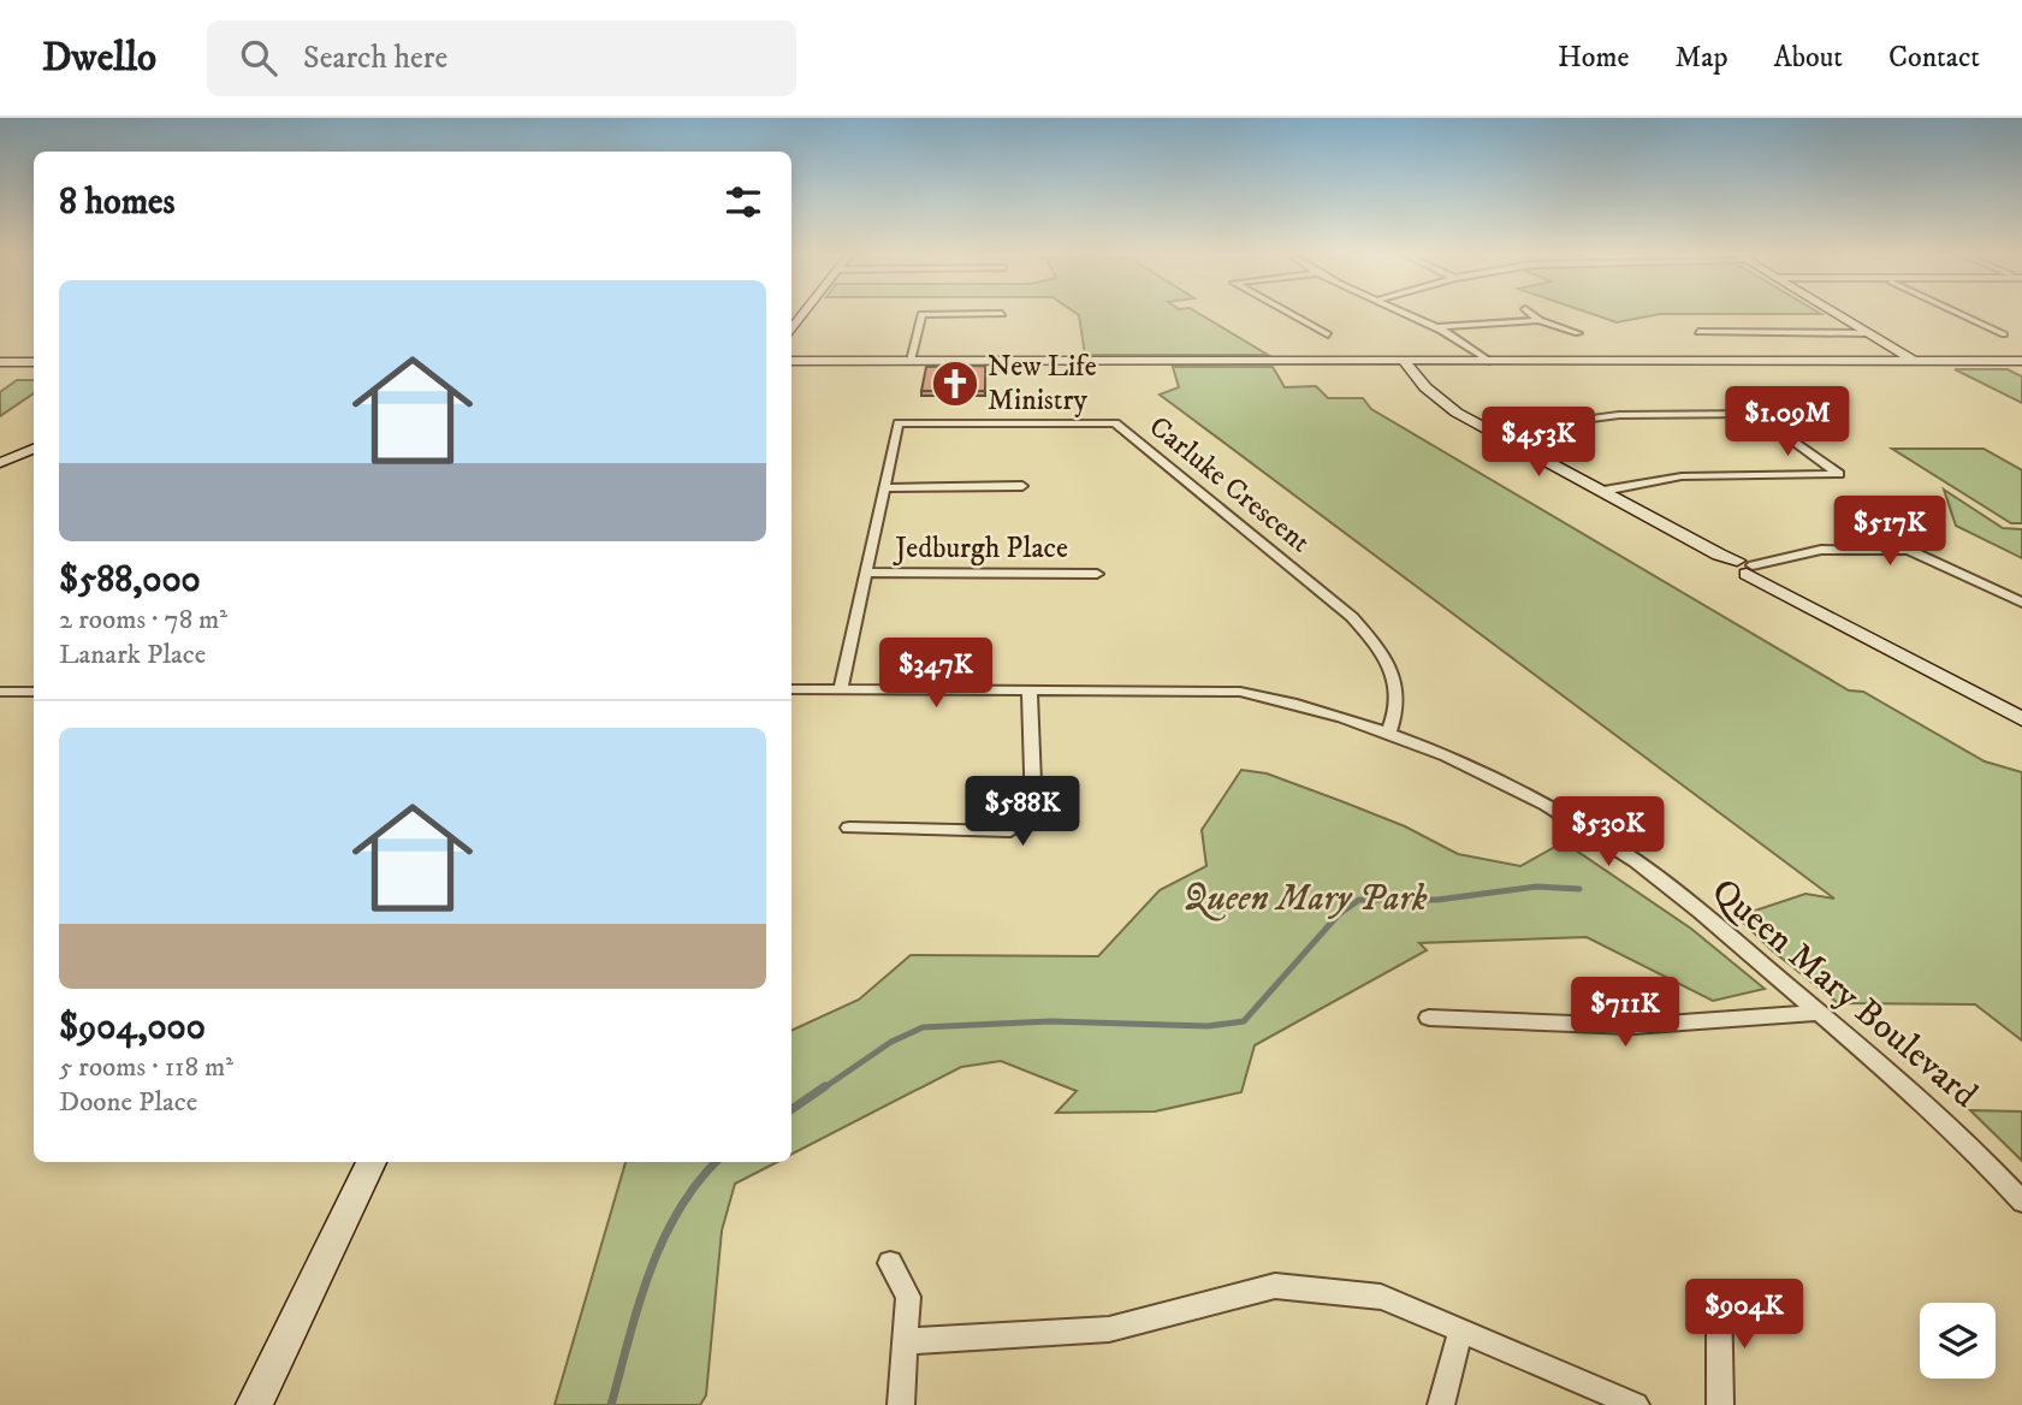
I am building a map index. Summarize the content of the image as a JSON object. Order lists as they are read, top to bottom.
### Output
{
  "streets": {
    "street": ["Carluke Crescent", "Jedburgh Place", "Queen Mary Boulevard"]
  },
  "crossings": [
    ["Carluke Crescent", "Jedburgh Place"],
    ["Carluke Crescent", "Queen Mary Boulevard"]
  ],
  "parks": ["Queen Mary Park"],
  "places": {
    "church": ["New Life Ministry"]
  },
  "page": {
    "header": "Dwello",
    "search": "Search here",
    "nav": [
      "Home",
      "Map",
      "About",
      "Contact"
    ],
    "heading": "8 homes",
    "list": [
      {
        "name": "$588,000",
        "note": "2 rooms · 78 m² · Lanark Place"
      },
      {
        "name": "$904,000",
        "note": "5 rooms · 118 m² · Doone Place"
      }
    ],
    "price": [
      "$1.09M",
      "$453K",
      "$517K",
      "$347K",
      "$588K",
      "$530K",
      "$711K",
      "$904K"
    ]
  }
}
